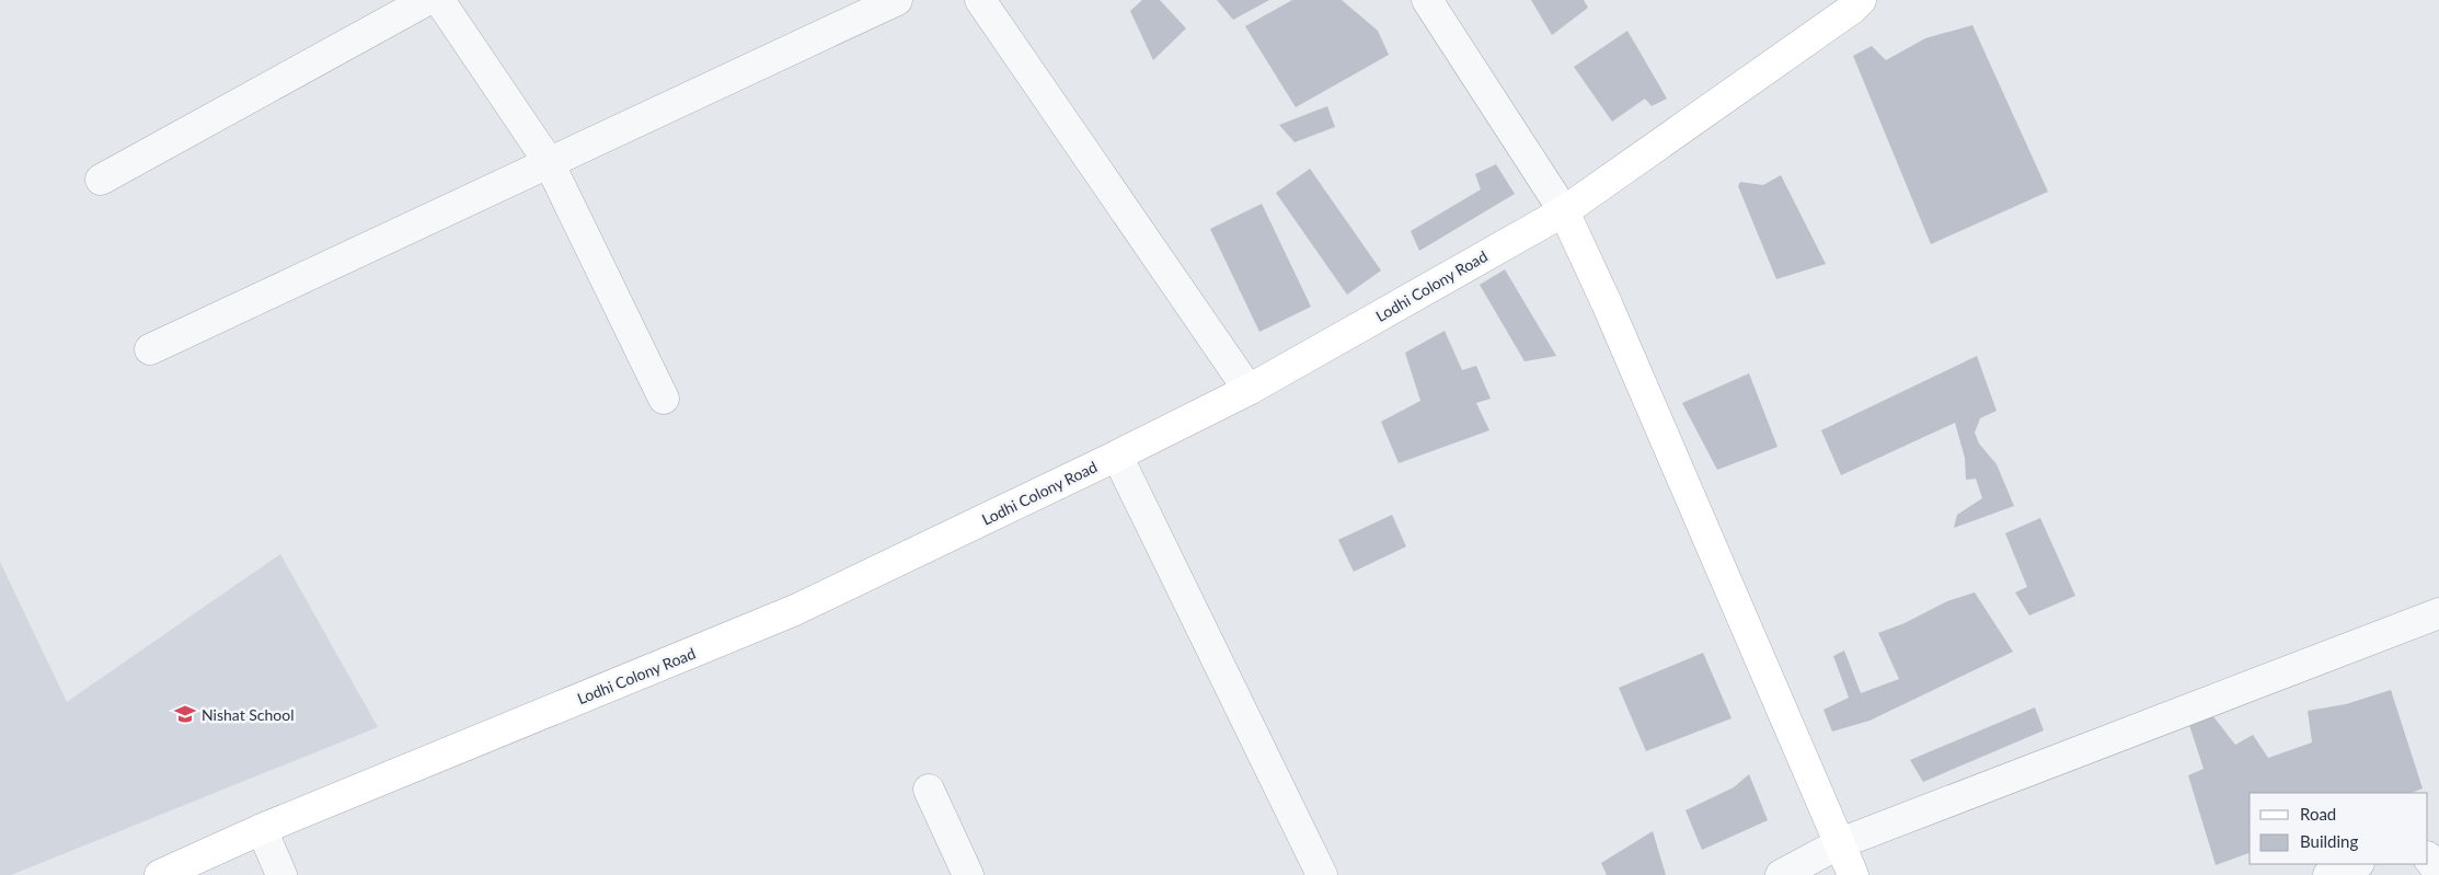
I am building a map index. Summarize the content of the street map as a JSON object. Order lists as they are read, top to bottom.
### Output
{
  "streets": {
    "main road": ["Lodhi Colony Road"]
  },
  "places": {
    "school or university": ["Nishat School"]
  },
  "legend": ["Road", "Building"]
}
